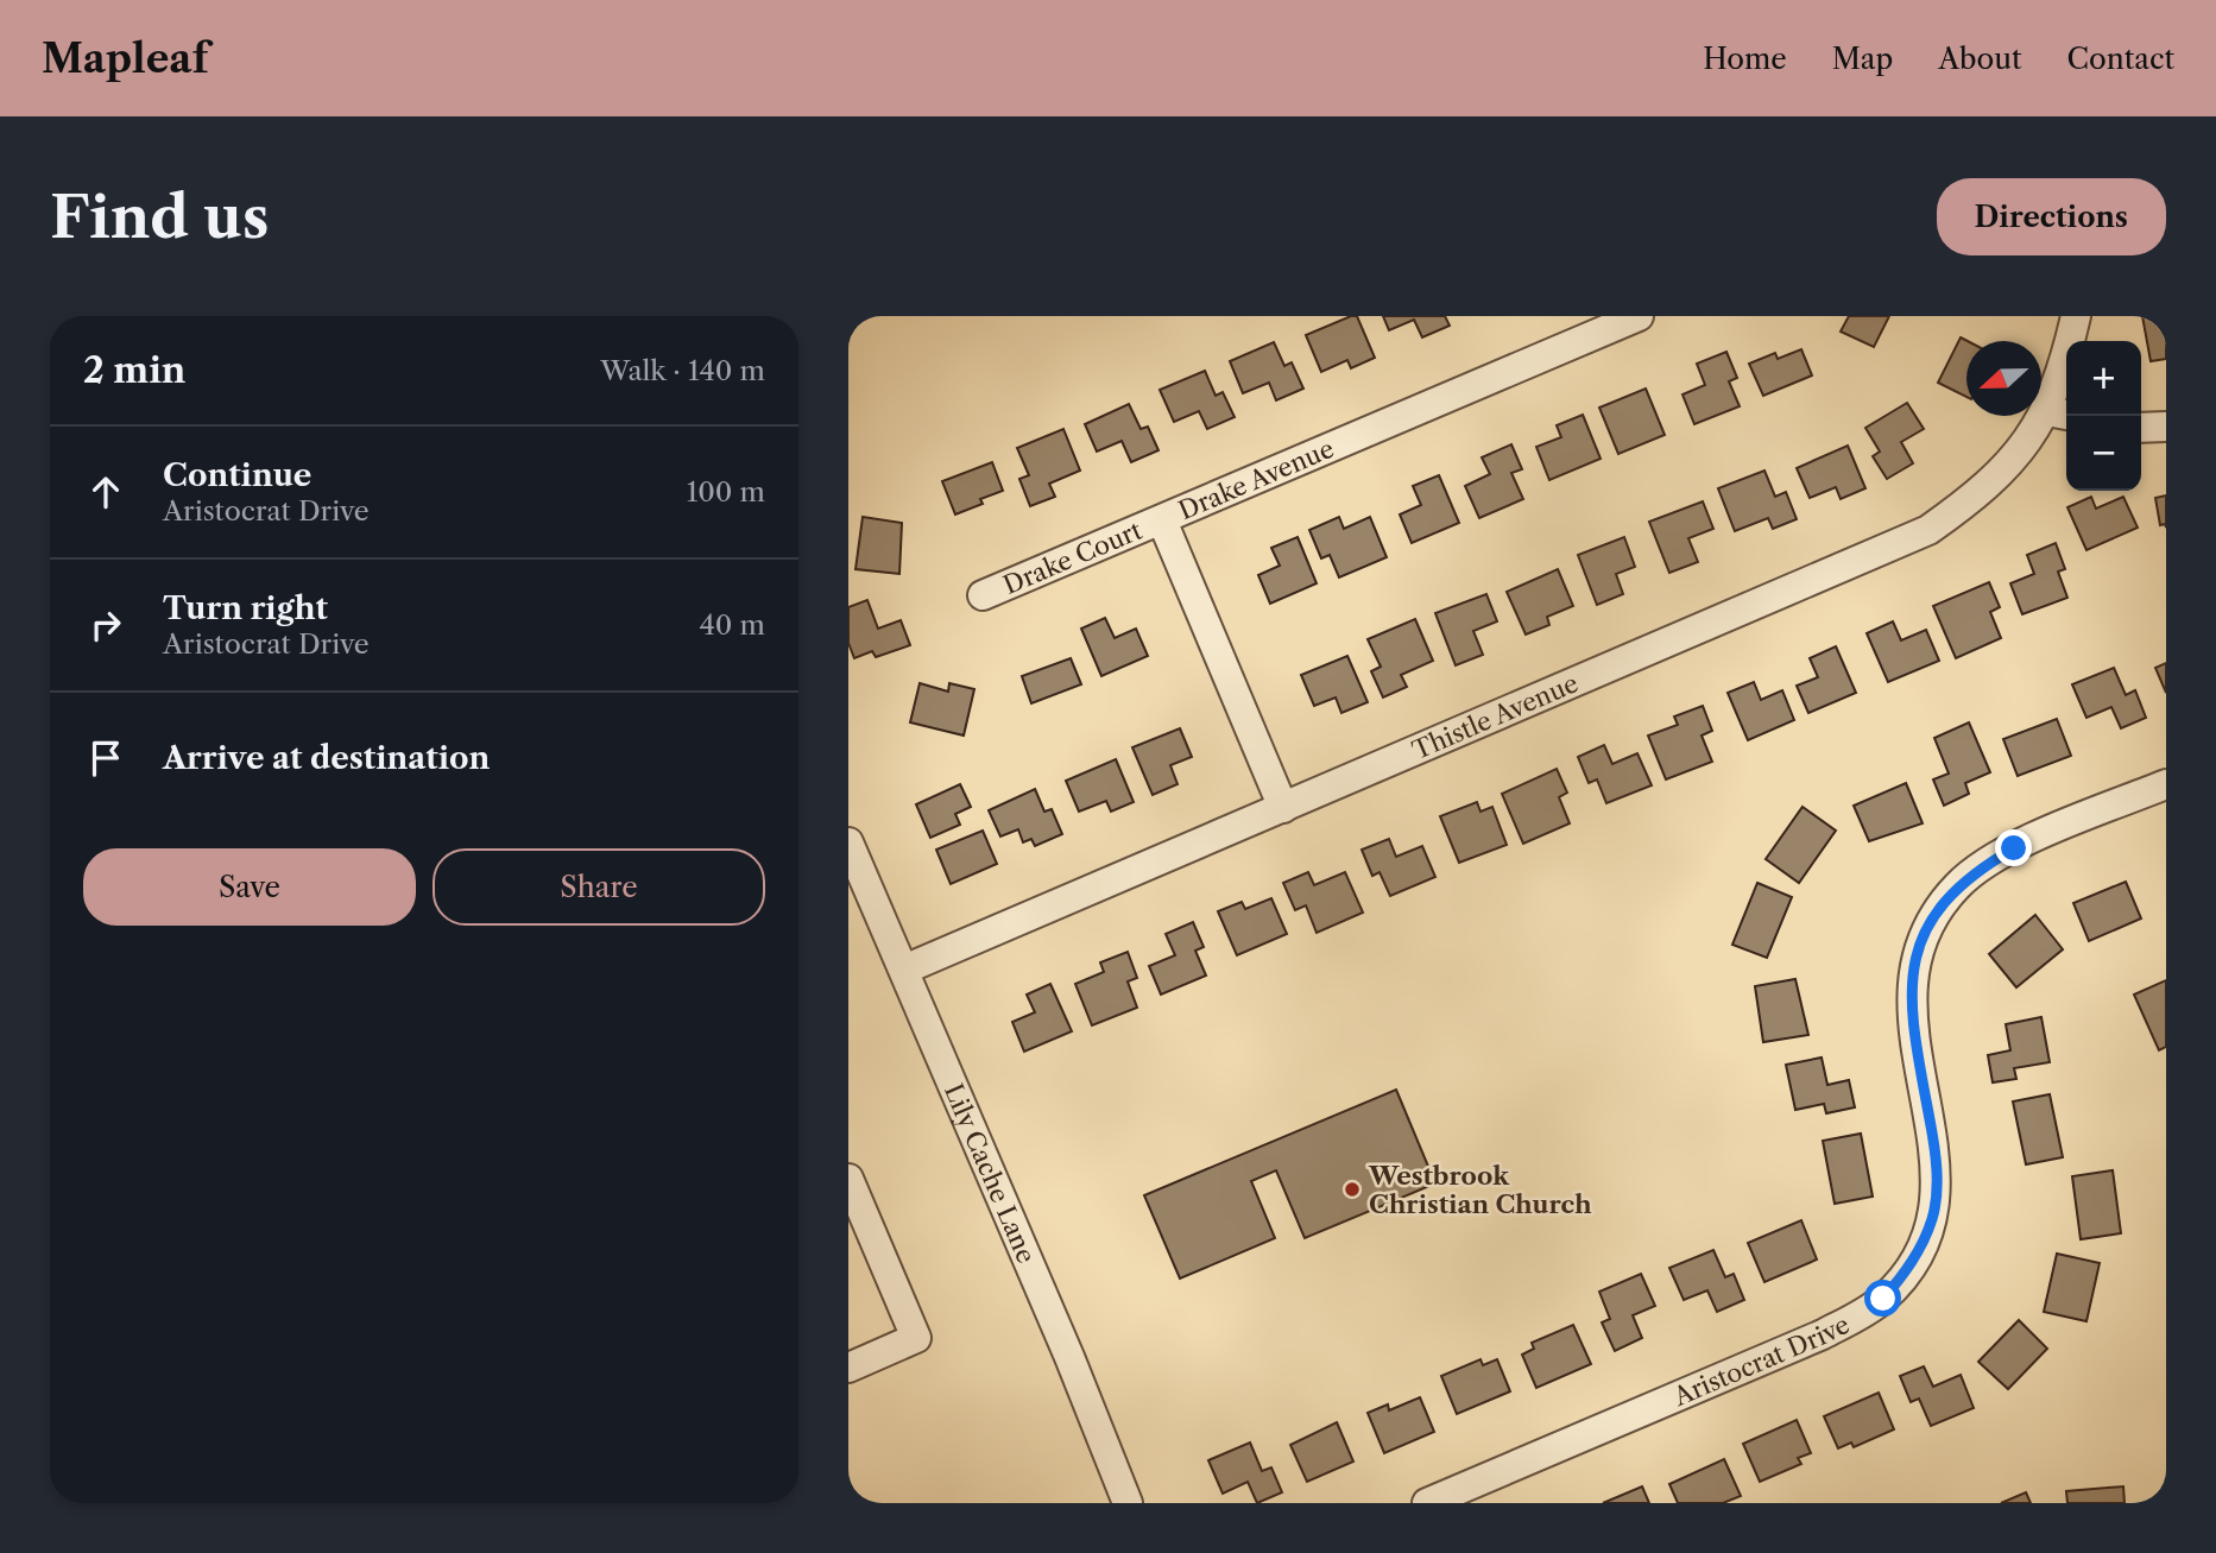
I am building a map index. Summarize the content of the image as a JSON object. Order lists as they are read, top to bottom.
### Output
{
  "streets": {
    "street": [
      "Drake Avenue",
      "Drake Court",
      "Thistle Avenue",
      "Lily Cache Lane",
      "Aristocrat Drive"
    ]
  },
  "crossings": [
    ["Drake Avenue", "Drake Court"],
    ["Drake Avenue", "Thistle Avenue"],
    ["Thistle Avenue", "Lily Cache Lane"]
  ],
  "places": ["Westbrook Christian Church"],
  "north": "left",
  "page": {
    "header": "Mapleaf",
    "nav": [
      "Home",
      "Map",
      "About",
      "Contact"
    ],
    "buttons": [
      "Directions",
      ["Save", "Share"]
    ],
    "title": "Find us",
    "heading": ["2 min", "Walk · 140 m"],
    "map_buttons": ["+", "−"],
    "list": [
      ["Continue", "Aristocrat Drive", "100 m"],
      ["Turn right", "Aristocrat Drive", "40 m"],
      "Arrive at destination"
    ]
  }
}
